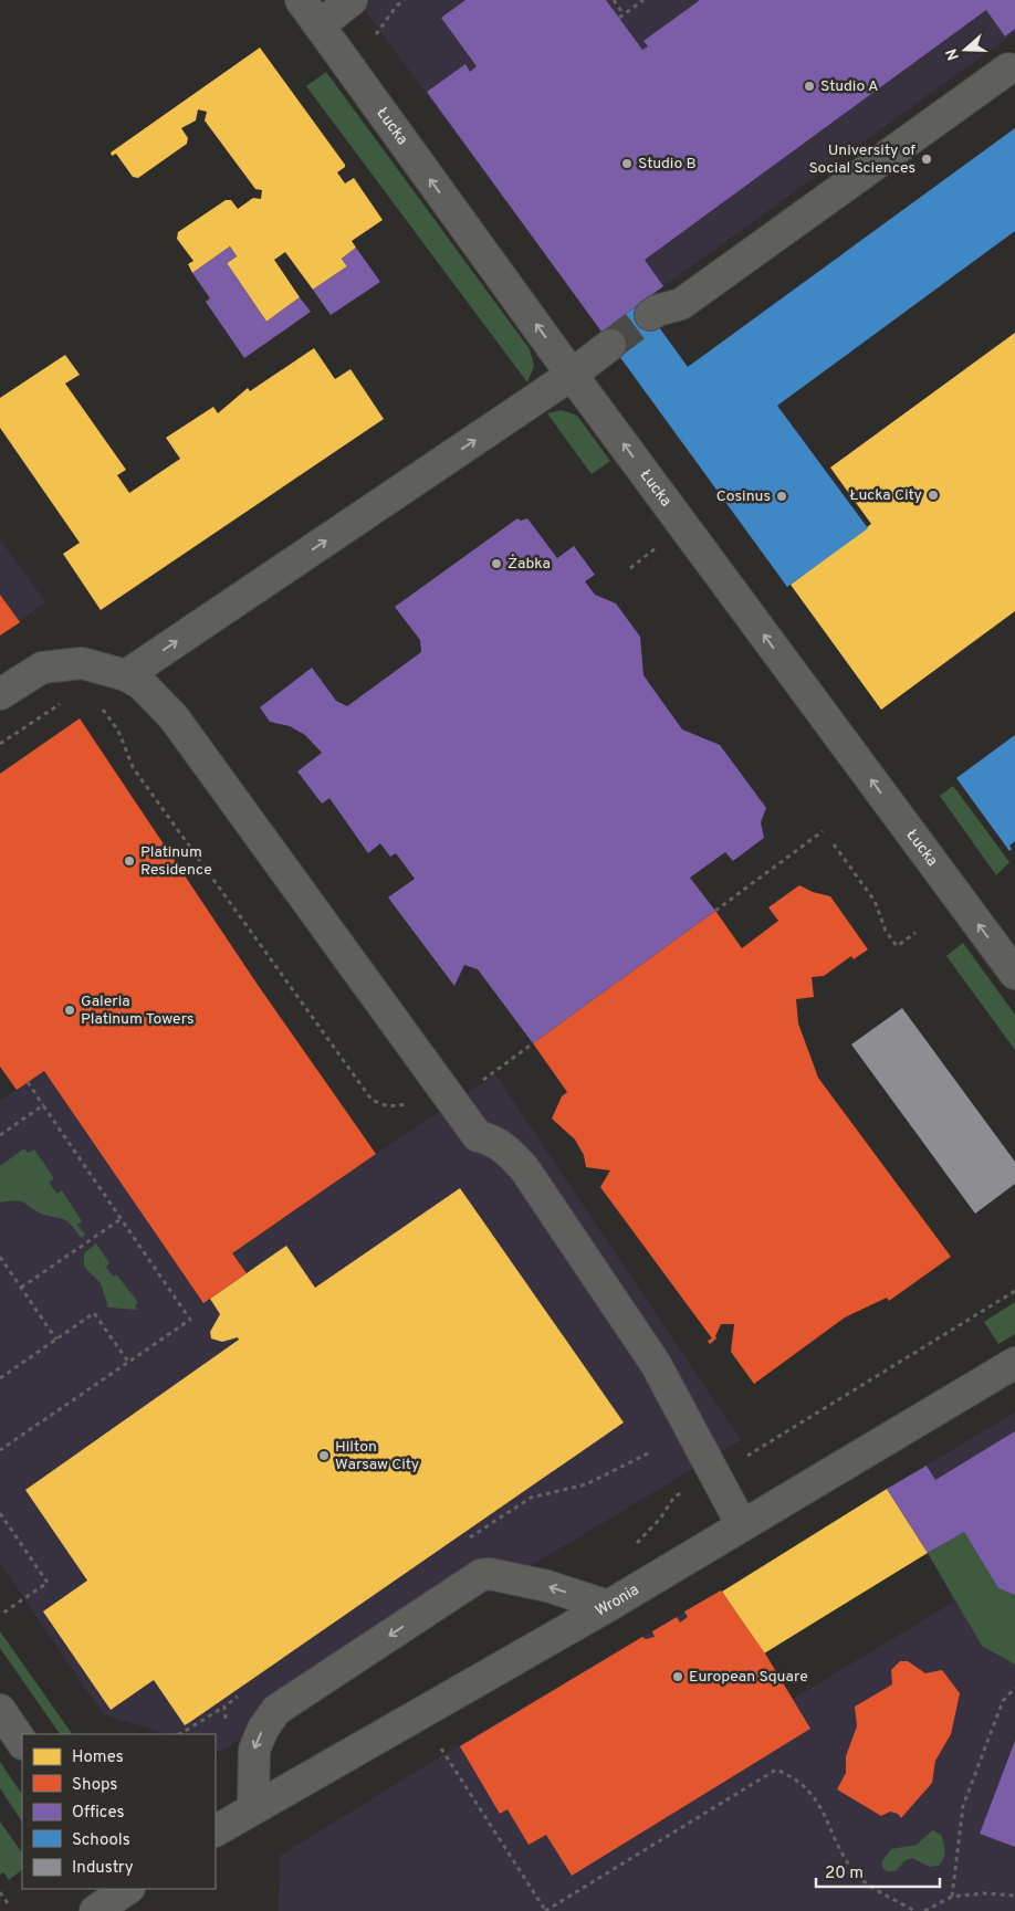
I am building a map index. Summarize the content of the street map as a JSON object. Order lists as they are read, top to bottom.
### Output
{
  "streets": {
    "street": ["Łucka", "Wronia"]
  },
  "one_way": ["Łucka"],
  "places": [
    "Studio A",
    "University of Social Sciences",
    "Studio B",
    "Łucka City",
    "Cosinus",
    "Żabka",
    "Platinum Residence",
    "Galeria Platinum Towers",
    "Hilton Warsaw City",
    "European Square"
  ],
  "legend": [
    "Homes",
    "Shops",
    "Offices",
    "Schools",
    "Industry"
  ],
  "scale_bar": "20 m",
  "north": "left"
}
